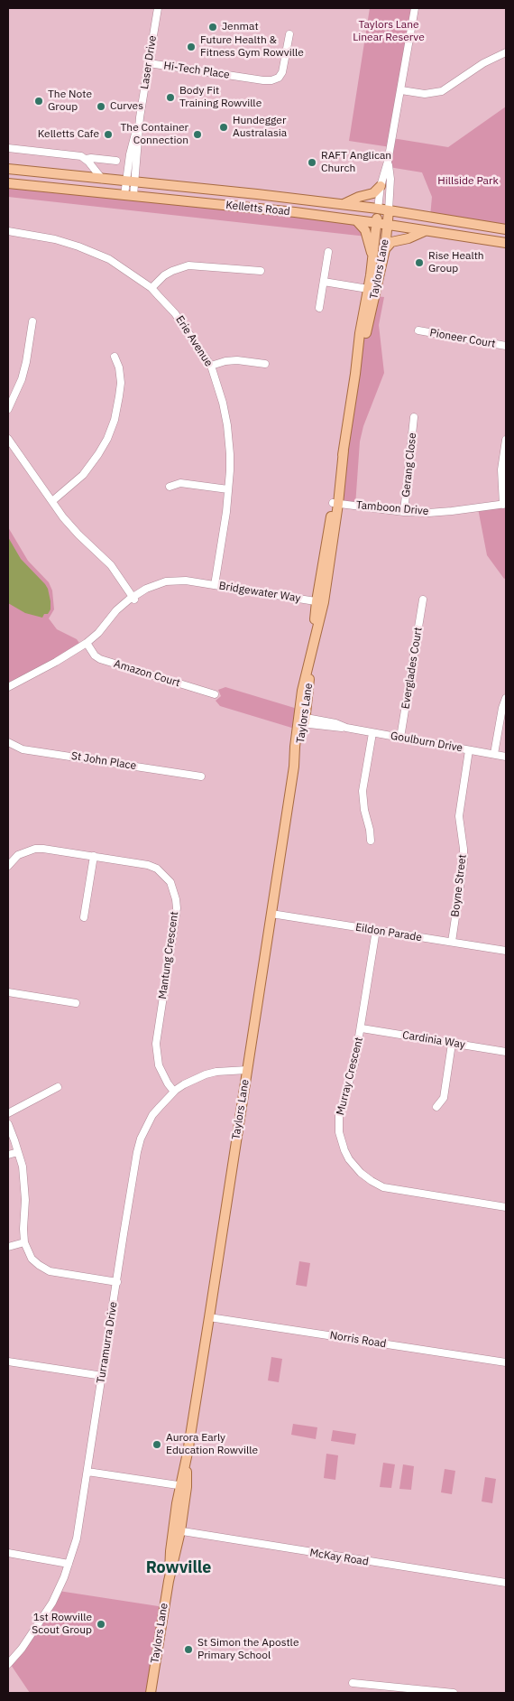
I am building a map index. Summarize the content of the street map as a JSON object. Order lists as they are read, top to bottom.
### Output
{
  "streets": {
    "main road": ["Kelletts Road", "Taylors Lane"],
    "street": [
      "Laser Drive",
      "Hi-Tech Place",
      "Pioneer Court",
      "Erie Avenue",
      "Gerang Close",
      "Tamboon Drive",
      "Bridgewater Way",
      "Everglades Court",
      "Amazon Court",
      "Goulburn Drive",
      "St John Place",
      "Boyne Street",
      "Eildon Parade",
      "Mantung Crescent",
      "Cardinia Way",
      "Murray Crescent",
      "Norris Road",
      "Turramurra Drive",
      "McKay Road"
    ]
  },
  "crossings": [
    ["Laser Drive", "Hi-Tech Place"],
    ["Laser Drive", "Kelletts Road"],
    ["Kelletts Road", "Taylors Lane"],
    ["Taylors Lane", "Tamboon Drive"],
    ["Taylors Lane", "Bridgewater Way"],
    ["Taylors Lane", "Goulburn Drive"],
    ["Taylors Lane", "Eildon Parade"],
    ["Taylors Lane", "Norris Road"],
    ["Taylors Lane", "Turramurra Drive"],
    ["Taylors Lane", "McKay Road"],
    ["Erie Avenue", "Bridgewater Way"],
    ["Gerang Close", "Tamboon Drive"],
    ["Bridgewater Way", "Amazon Court"],
    ["Everglades Court", "Goulburn Drive"],
    ["Goulburn Drive", "Boyne Street"],
    ["Boyne Street", "Eildon Parade"],
    ["Eildon Parade", "Murray Crescent"],
    ["Mantung Crescent", "Turramurra Drive"],
    ["Cardinia Way", "Murray Crescent"]
  ],
  "districts": ["Rowville"],
  "parks": ["Taylors Lane Linear Reserve", "Hillside Park"],
  "places": [
    "Jenmat",
    "Future Health & Fitness Gym Rowville",
    "Body Fit Training Rowville",
    "The Note Group",
    "Curves",
    "Hundegger Australasia",
    "Kelletts Cafe",
    "The Container Connection",
    "RAFT Anglican Church",
    "Rise Health Group",
    "Aurora Early Education Rowville",
    "1st Rowville Scout Group",
    "St Simon the Apostle Primary School"
  ]
}
